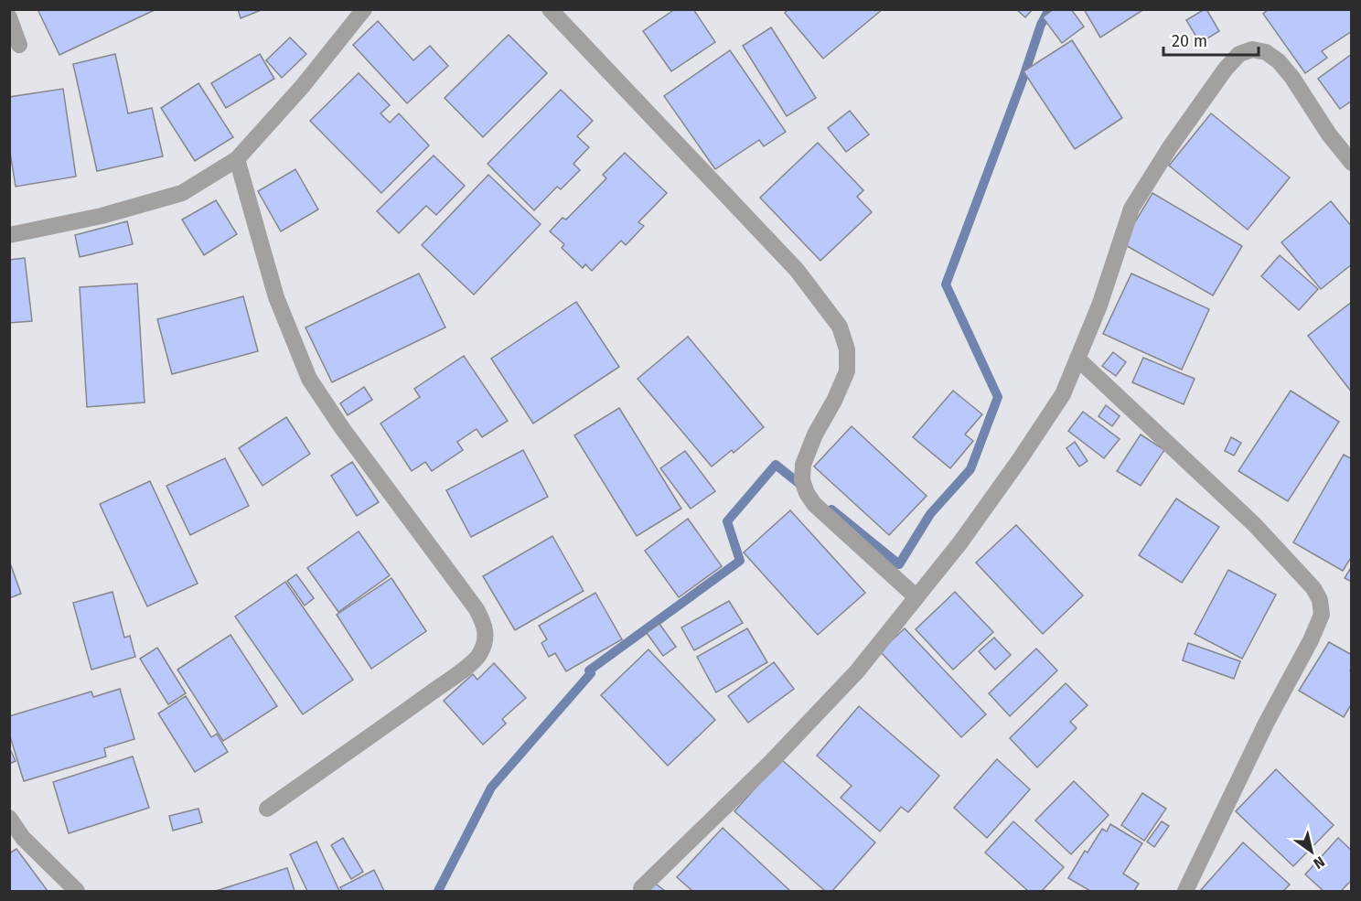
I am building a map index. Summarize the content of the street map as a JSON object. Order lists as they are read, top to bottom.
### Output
{
  "scale_bar": "20 m",
  "north": "bottom right"
}
